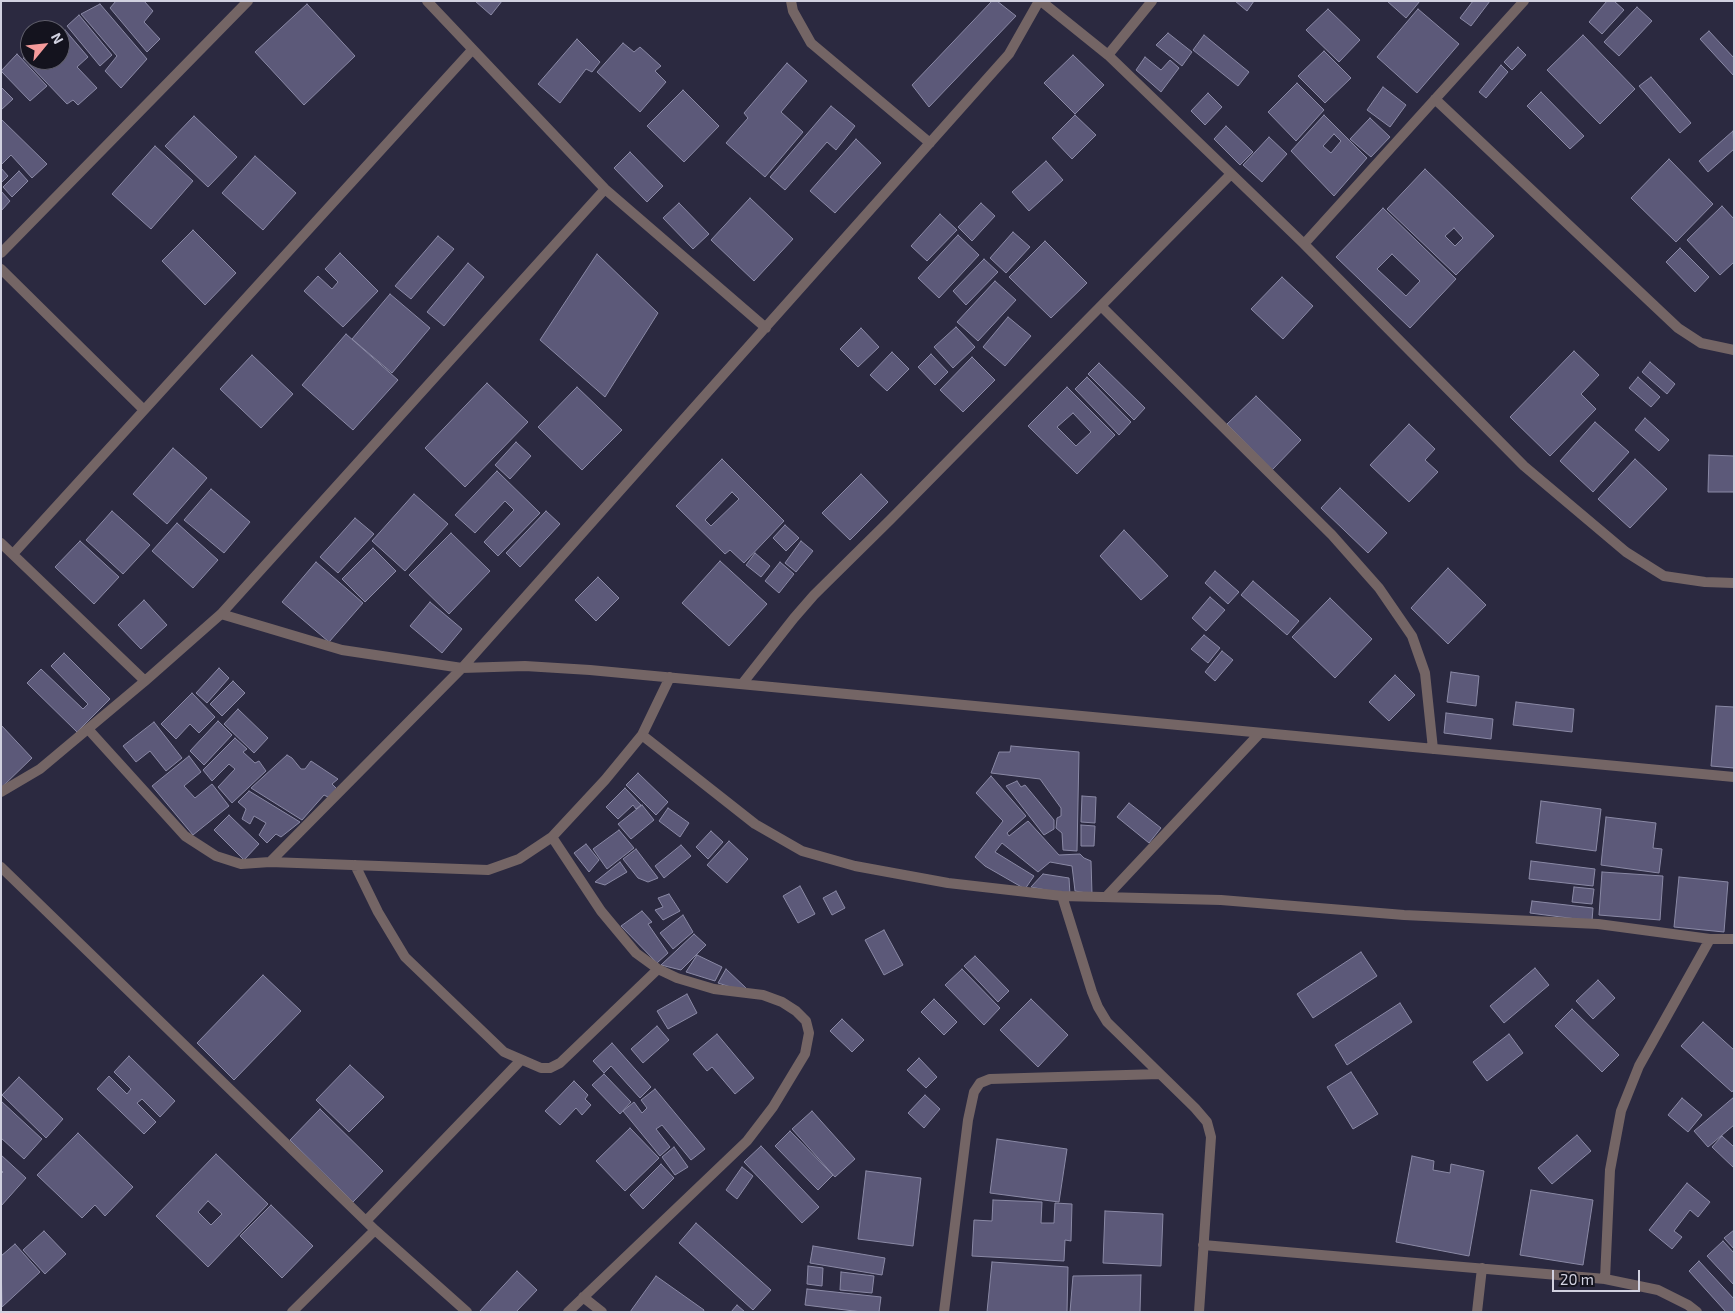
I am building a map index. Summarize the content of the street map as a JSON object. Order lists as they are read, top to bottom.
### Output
{
  "scale_bar": "20 m",
  "north": "top right"
}
